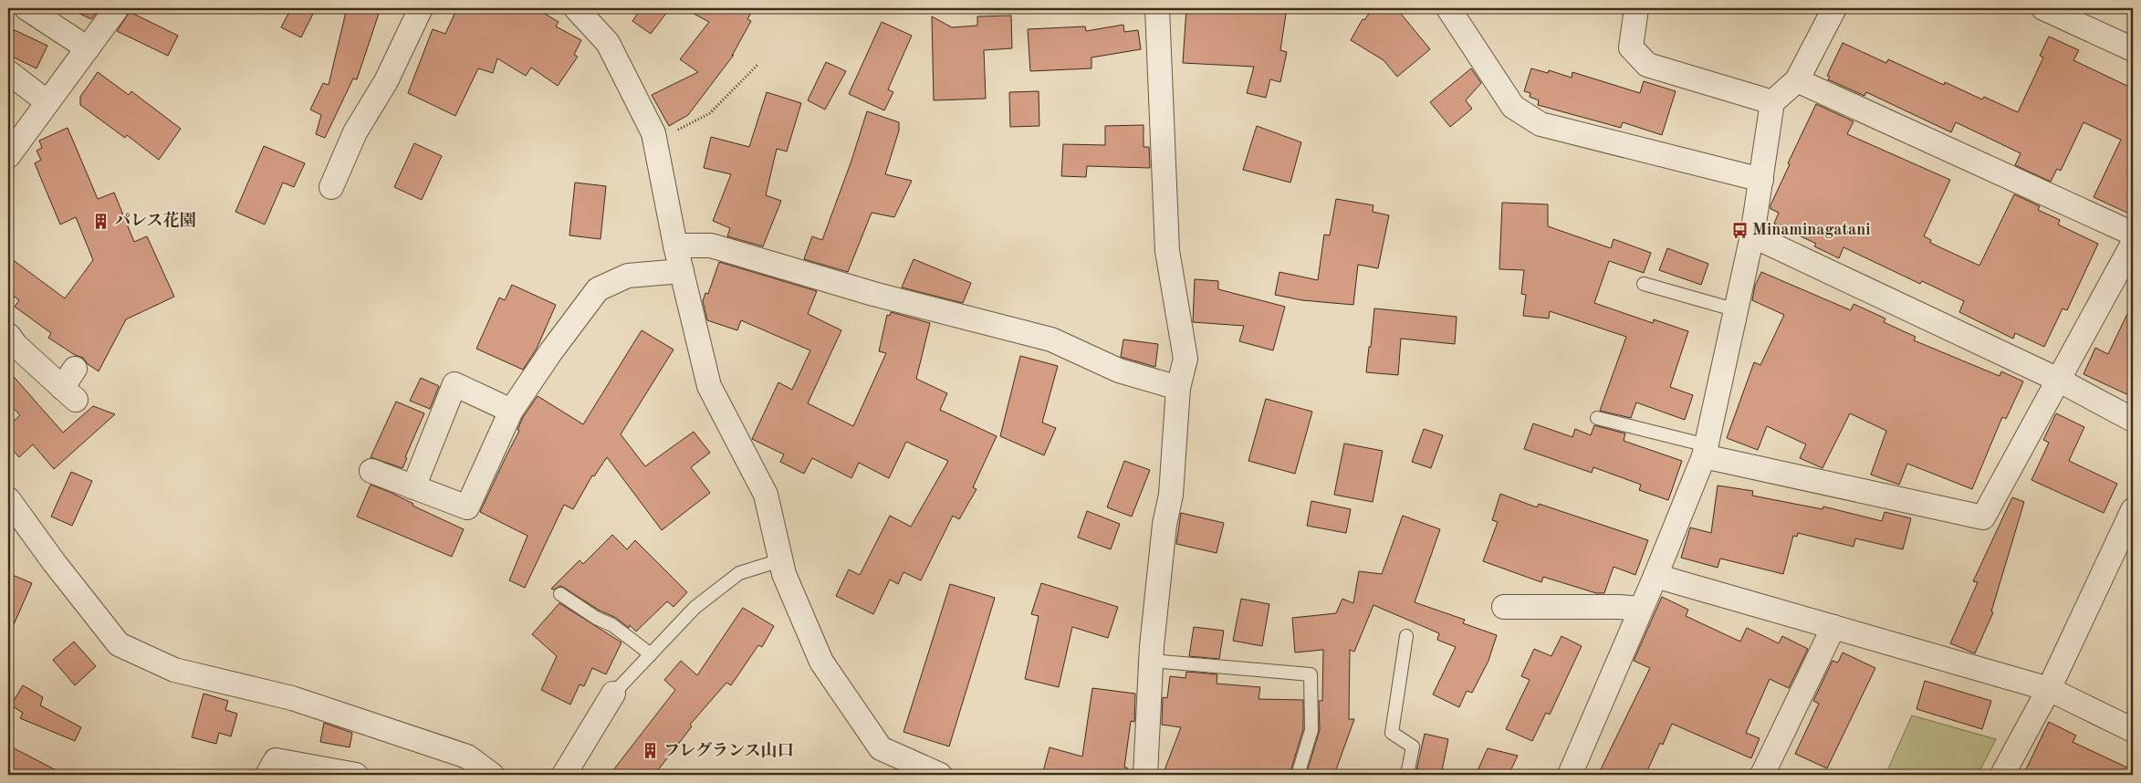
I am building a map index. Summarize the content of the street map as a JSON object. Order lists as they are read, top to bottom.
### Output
{
  "places": {
    "building": ["パレス花園", "フレグランス山口"],
    "bus stop": ["Minaminagatani"]
  }
}
